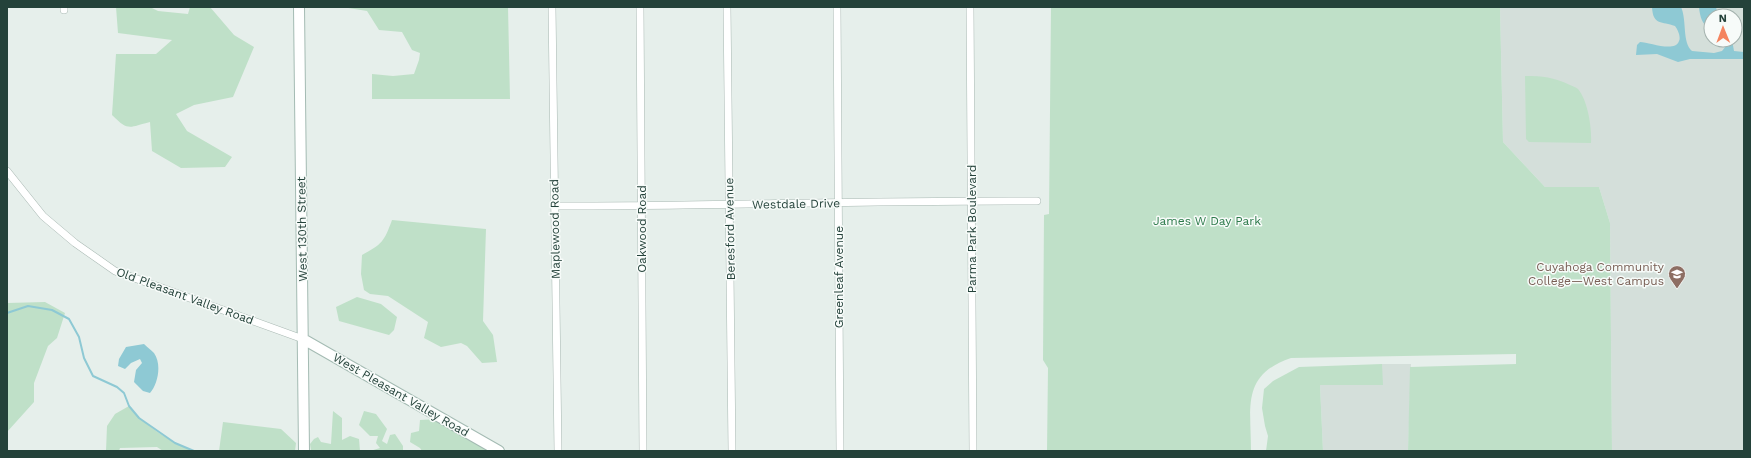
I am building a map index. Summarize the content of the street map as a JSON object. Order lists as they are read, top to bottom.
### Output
{
  "streets": {
    "main road": ["West 130th Street", "West Pleasant Valley Road"],
    "street": [
      "Westdale Drive",
      "Maplewood Road",
      "Oakwood Road",
      "Beresford Avenue",
      "Parma Park Boulevard",
      "Greenleaf Avenue",
      "Old Pleasant Valley Road"
    ]
  },
  "crossings": [
    ["Westdale Drive", "Maplewood Road"],
    ["Westdale Drive", "Oakwood Road"],
    ["Westdale Drive", "Beresford Avenue"],
    ["Westdale Drive", "Parma Park Boulevard"],
    ["Westdale Drive", "Greenleaf Avenue"],
    ["West 130th Street", "Old Pleasant Valley Road"],
    ["West 130th Street", "West Pleasant Valley Road"],
    ["Old Pleasant Valley Road", "West Pleasant Valley Road"]
  ],
  "parks": ["James W Day Park"],
  "places": {
    "school or university": ["Cuyahoga Community College—West Campus"]
  },
  "north": "top"
}
